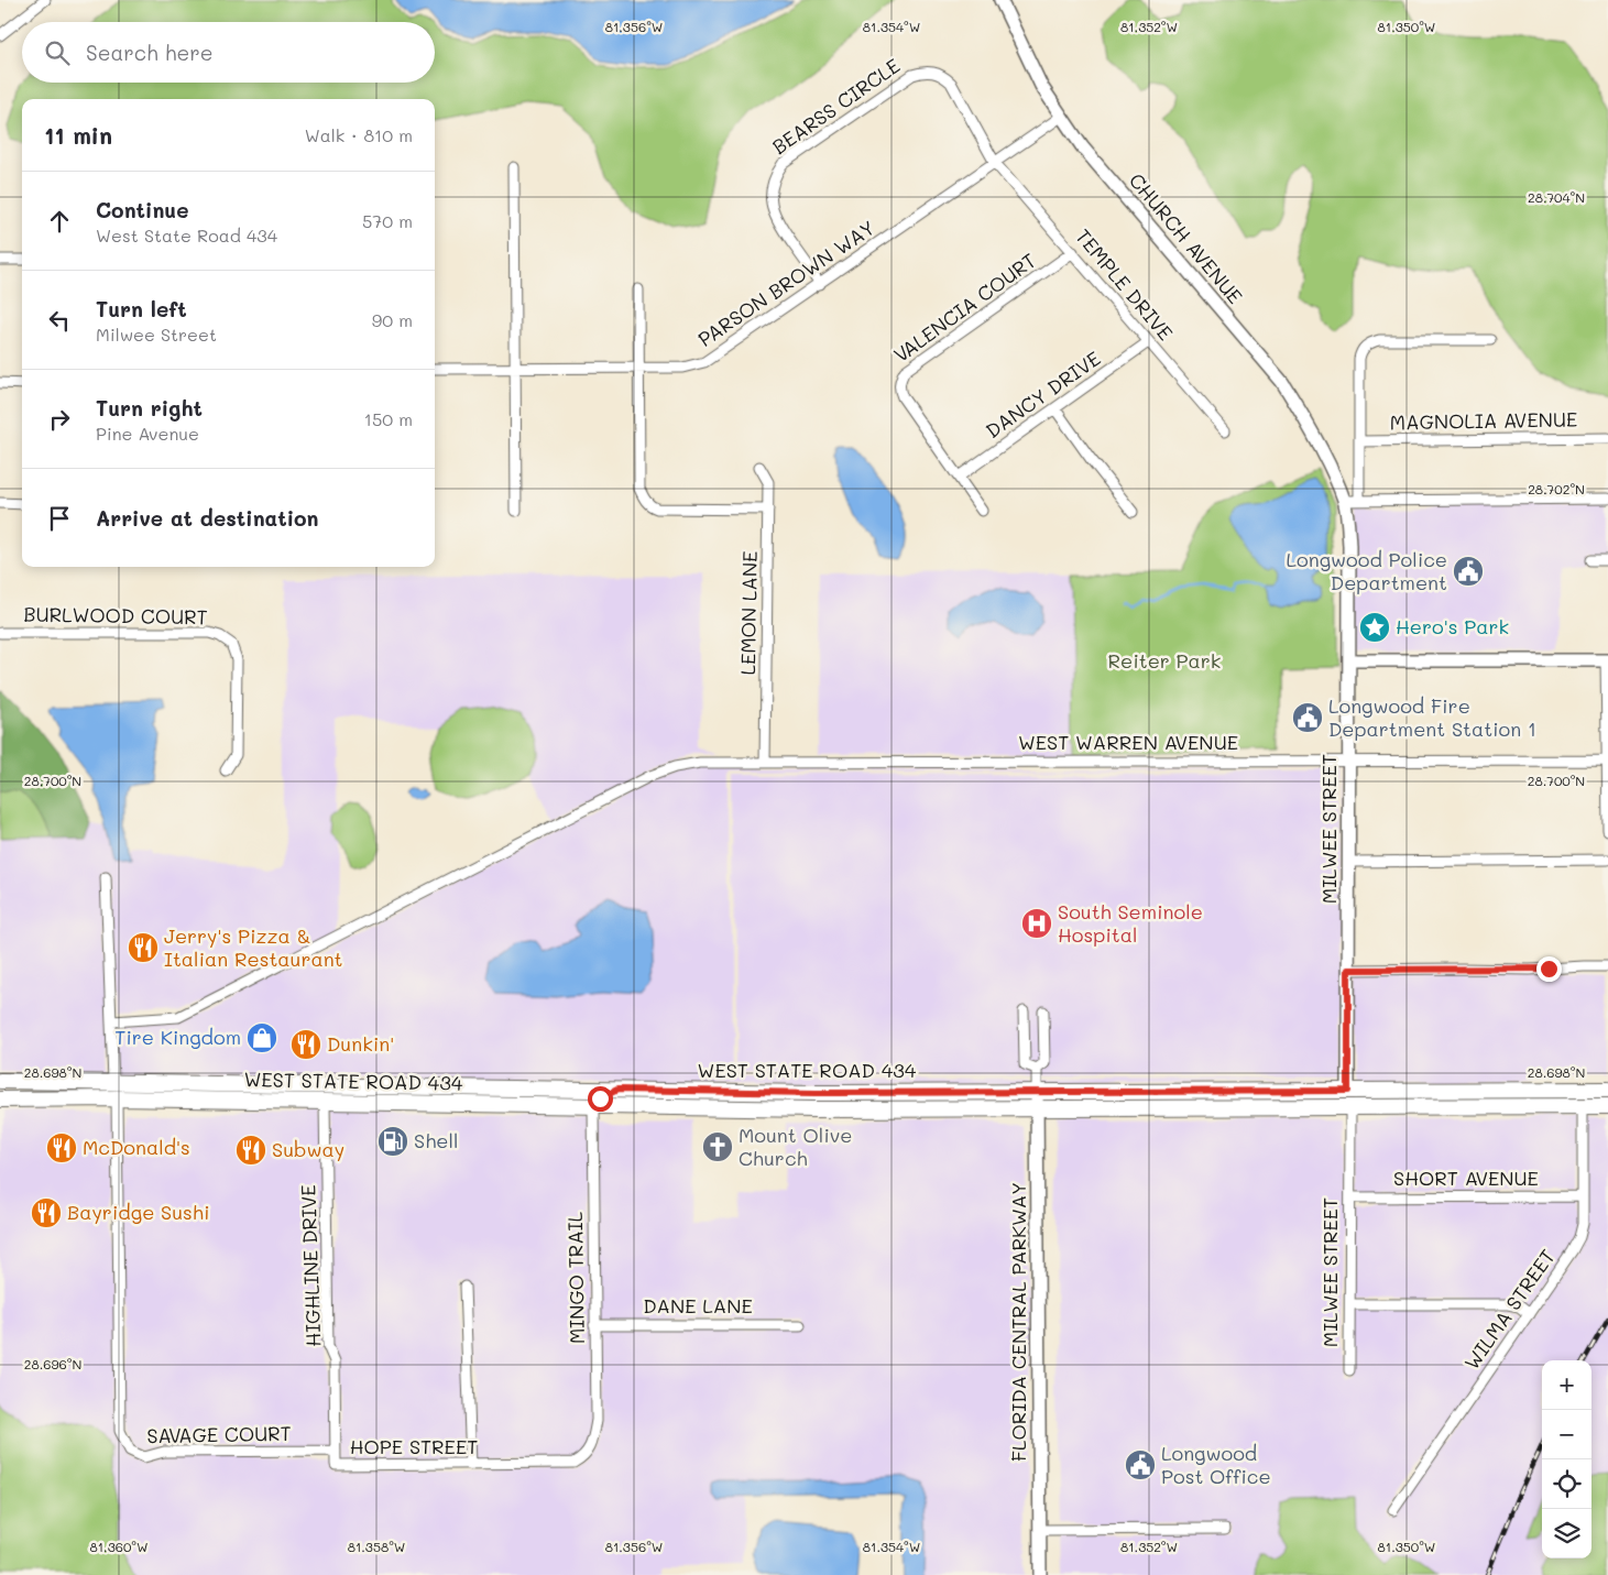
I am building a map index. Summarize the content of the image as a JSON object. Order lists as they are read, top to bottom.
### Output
{
  "streets": {
    "main road": ["WEST STATE ROAD 434"],
    "street": [
      "BEARSS CIRCLE",
      "CHURCH AVENUE",
      "PARSON BROWN WAY",
      "TEMPLE DRIVE",
      "VALENCIA COURT",
      "DANCY DRIVE",
      "MAGNOLIA AVENUE",
      "LEMON LANE",
      "BURLWOOD COURT",
      "WEST WARREN AVENUE",
      "MILWEE STREET",
      "SHORT AVENUE",
      "HIGHLINE DRIVE",
      "MINGO TRAIL",
      "DANE LANE",
      "WILMA STREET",
      "FLORIDA CENTRAL PARKWAY",
      "SAVAGE COURT",
      "HOPE STREET"
    ]
  },
  "crossings": [
    ["BEARSS CIRCLE", "PARSON BROWN WAY"],
    ["BEARSS CIRCLE", "TEMPLE DRIVE"],
    ["CHURCH AVENUE", "PARSON BROWN WAY"],
    ["CHURCH AVENUE", "MILWEE STREET"],
    ["PARSON BROWN WAY", "TEMPLE DRIVE"],
    ["TEMPLE DRIVE", "VALENCIA COURT"],
    ["TEMPLE DRIVE", "DANCY DRIVE"],
    ["VALENCIA COURT", "DANCY DRIVE"],
    ["LEMON LANE", "WEST WARREN AVENUE"],
    ["WEST WARREN AVENUE", "MILWEE STREET"],
    ["MILWEE STREET", "WEST STATE ROAD 434"],
    ["MILWEE STREET", "SHORT AVENUE"],
    ["WEST STATE ROAD 434", "HIGHLINE DRIVE"],
    ["WEST STATE ROAD 434", "MINGO TRAIL"],
    ["WEST STATE ROAD 434", "WILMA STREET"],
    ["WEST STATE ROAD 434", "FLORIDA CENTRAL PARKWAY"],
    ["WEST STATE ROAD 434", "SAVAGE COURT"],
    ["SHORT AVENUE", "WILMA STREET"],
    ["HIGHLINE DRIVE", "HOPE STREET"],
    ["MINGO TRAIL", "DANE LANE"],
    ["MINGO TRAIL", "HOPE STREET"],
    ["SAVAGE COURT", "HOPE STREET"]
  ],
  "parks": ["Reiter Park"],
  "places": {
    "public building": ["Longwood Police Department", "Longwood Fire Department Station 1", "Longwood Post Office"],
    "place": ["Hero's Park"],
    "hospital": ["South Seminole Hospital"],
    "restaurant": [
      "Jerry's Pizza & Italian Restaurant",
      "Dunkin'",
      "McDonald's",
      "Subway",
      "Bayridge Sushi"
    ],
    "shop": ["Tire Kingdom"],
    "fuel station": ["Shell"],
    "church": ["Mount Olive Church"]
  },
  "page": {
    "search": "Search here",
    "heading": ["11 min", "Walk · 810 m"],
    "list": [
      ["Continue", "West State Road 434", "570 m"],
      ["Turn left", "Milwee Street", "90 m"],
      ["Turn right", "Pine Avenue", "150 m"],
      "Arrive at destination"
    ],
    "map_buttons": ["+", "−"]
  },
  "coordinates": [
    "81.356°W",
    "81.354°W",
    "81.352°W",
    "81.350°W",
    "28.704°N",
    "28.702°N",
    "28.700°N",
    "28.698°N",
    "28.696°N",
    "81.360°W",
    "81.358°W"
  ]
}
